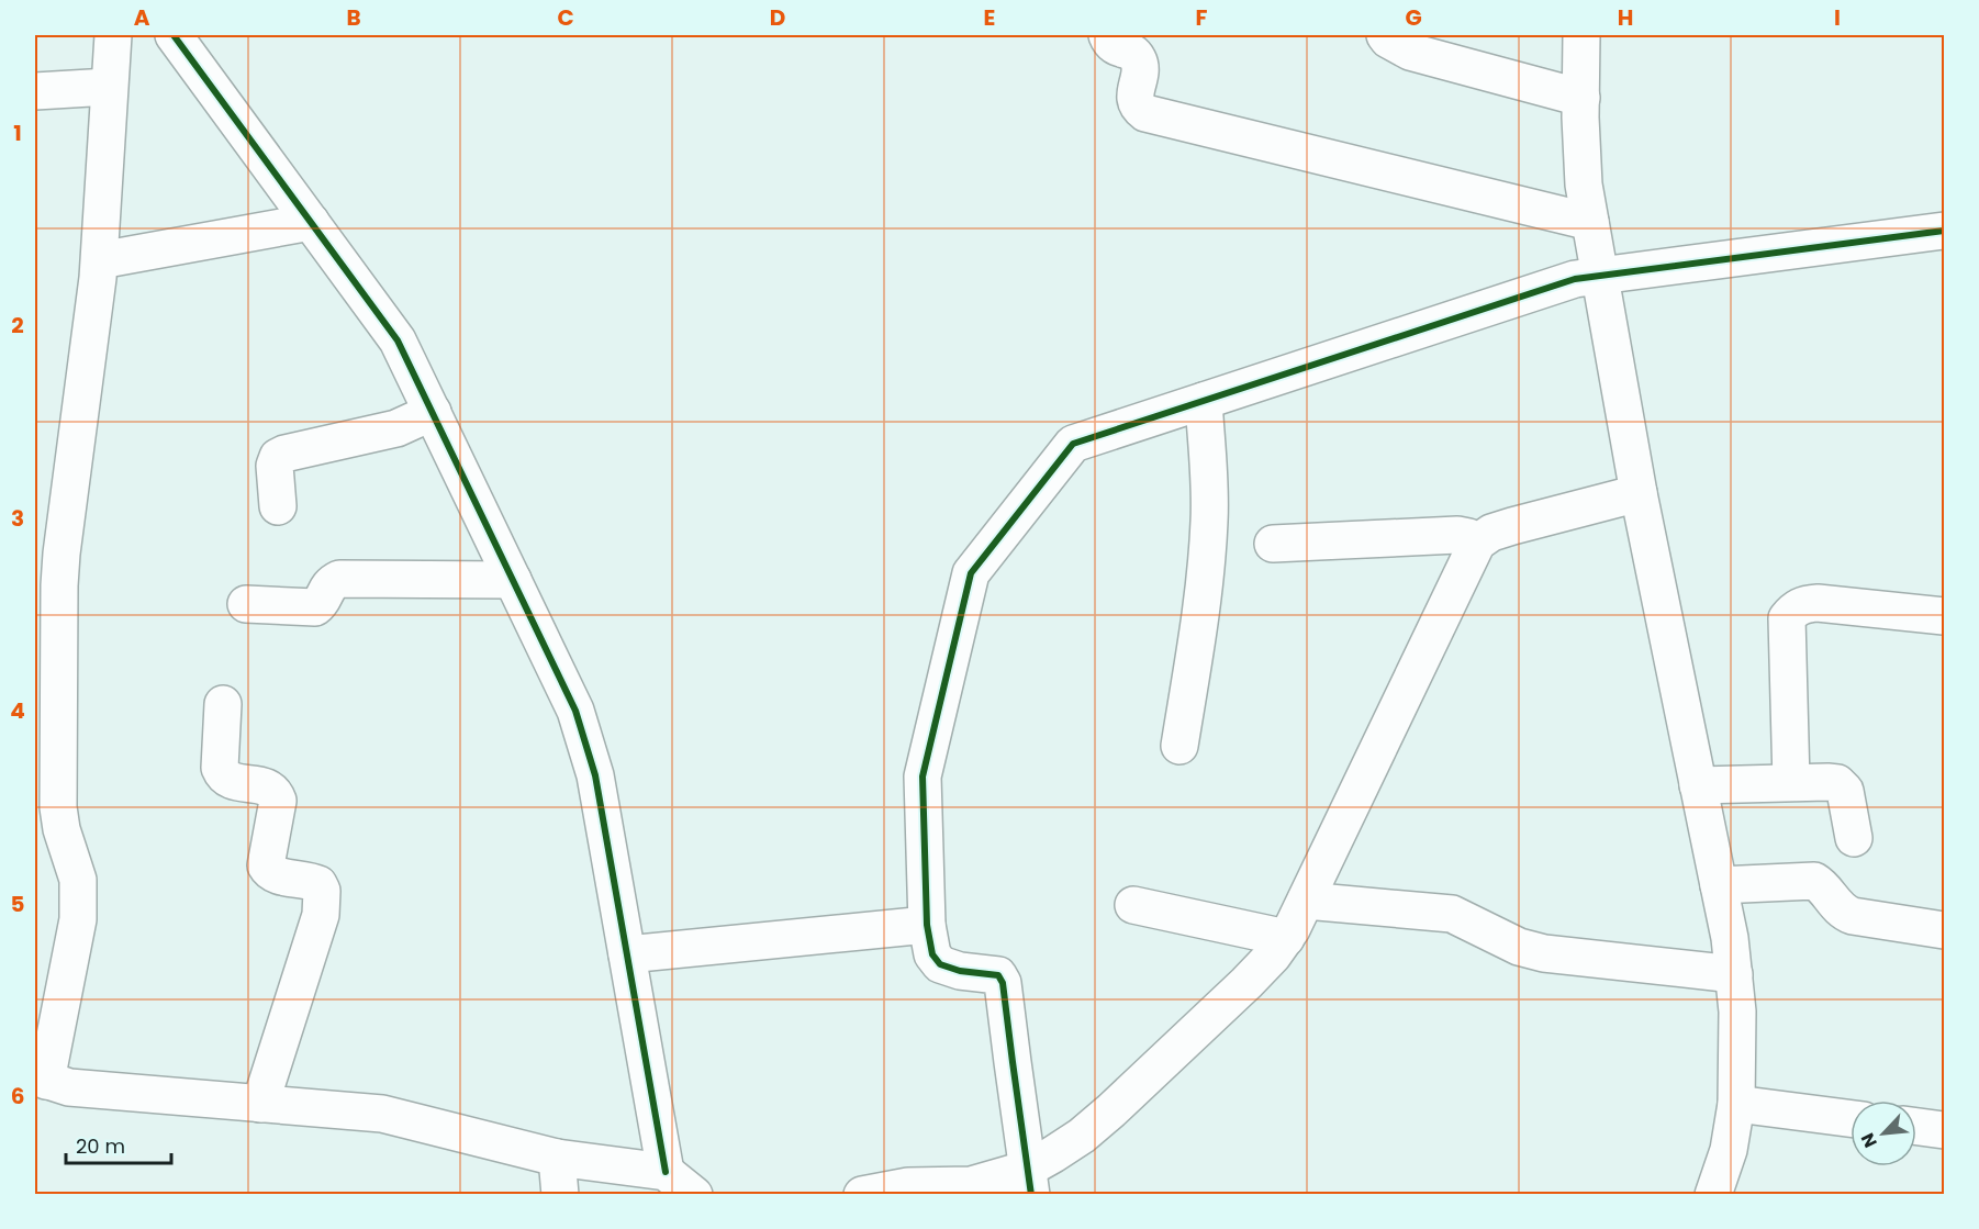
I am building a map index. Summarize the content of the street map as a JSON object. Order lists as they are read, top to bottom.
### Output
{
  "scale_bar": "20 m",
  "north": "bottom left",
  "grid": {
    "columns": [
      "A",
      "B",
      "C",
      "D",
      "E",
      "F",
      "G",
      "H",
      "I"
    ],
    "rows": [
      "1",
      "2",
      "3",
      "4",
      "5",
      "6"
    ]
  }
}
